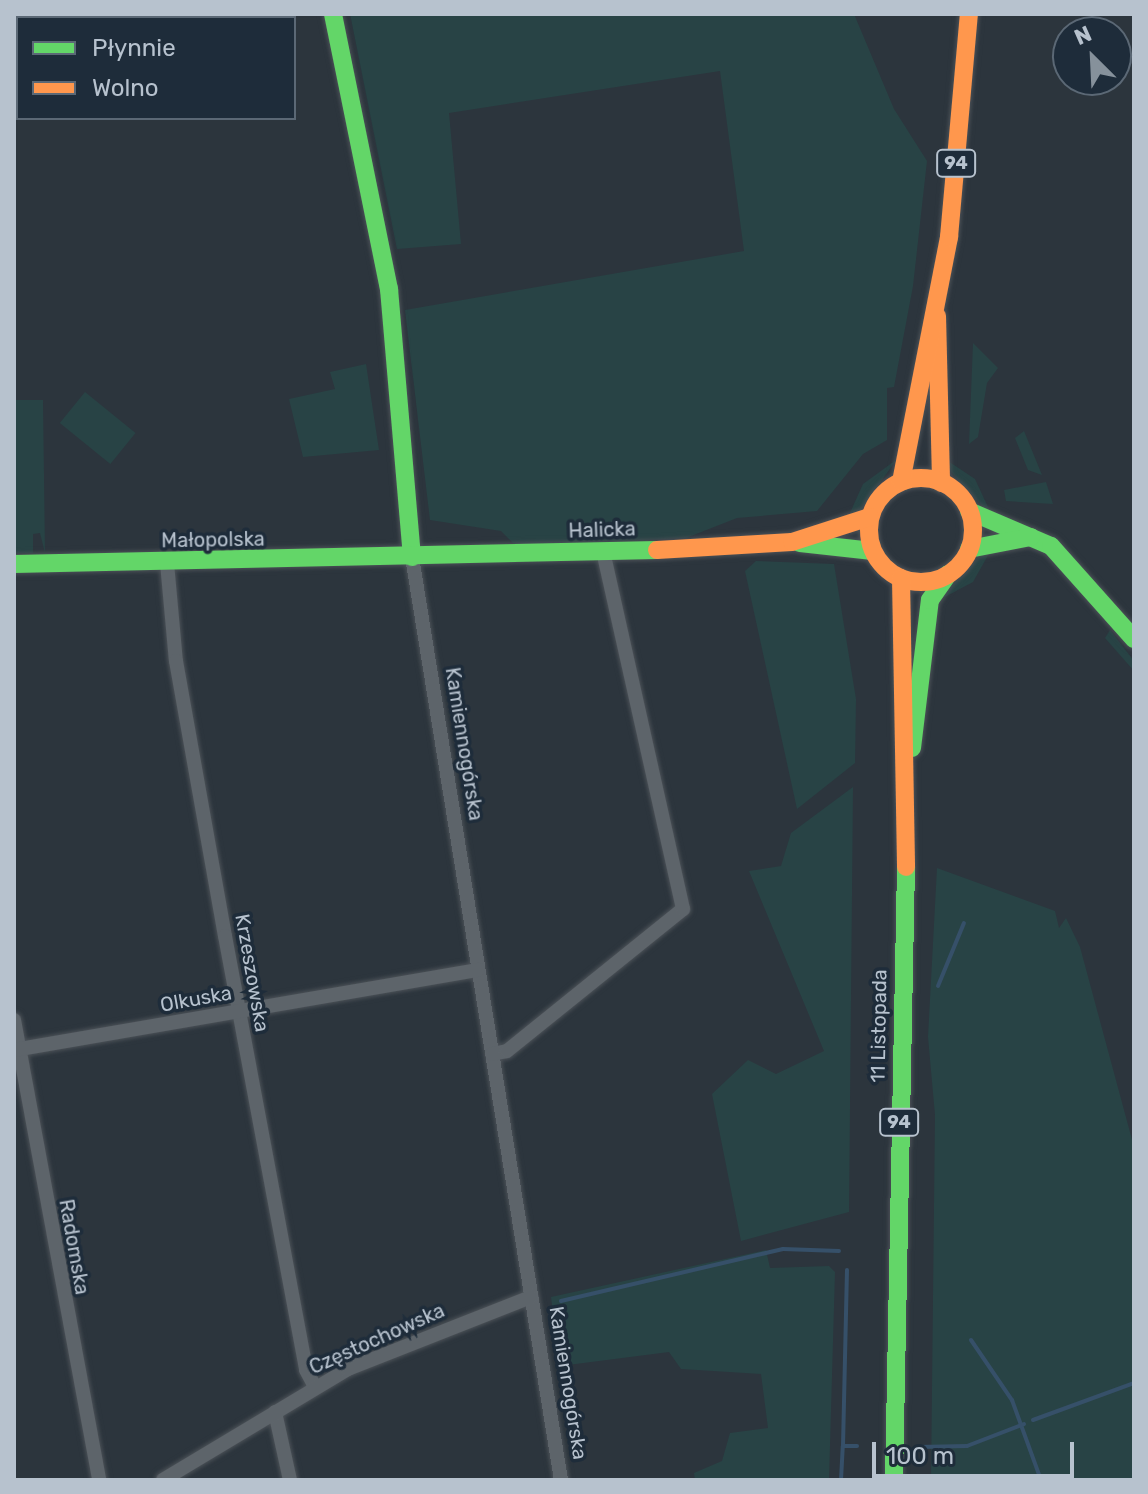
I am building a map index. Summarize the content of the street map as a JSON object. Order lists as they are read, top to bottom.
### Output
{
  "streets": {
    "main road": [
      "94",
      "Halicka",
      "Małopolska",
      "Kamiennogórska",
      "11 Listopada"
    ],
    "street": [
      "Krzeszowska",
      "Olkuska",
      "Radomska",
      "Częstochowska"
    ]
  },
  "crossings": [
    ["94", "Halicka"],
    ["94", "11 Listopada"],
    ["Halicka", "Małopolska"],
    ["Halicka", "Kamiennogórska"],
    ["Halicka", "11 Listopada"],
    ["Małopolska", "Kamiennogórska"],
    ["Małopolska", "Krzeszowska"],
    ["Kamiennogórska", "Olkuska"],
    ["Kamiennogórska", "Częstochowska"],
    ["Krzeszowska", "Olkuska"],
    ["Krzeszowska", "Częstochowska"],
    ["Olkuska", "Radomska"]
  ],
  "legend": ["Płynnie", "Wolno"],
  "scale_bar": "100 m",
  "north": "top left"
}
